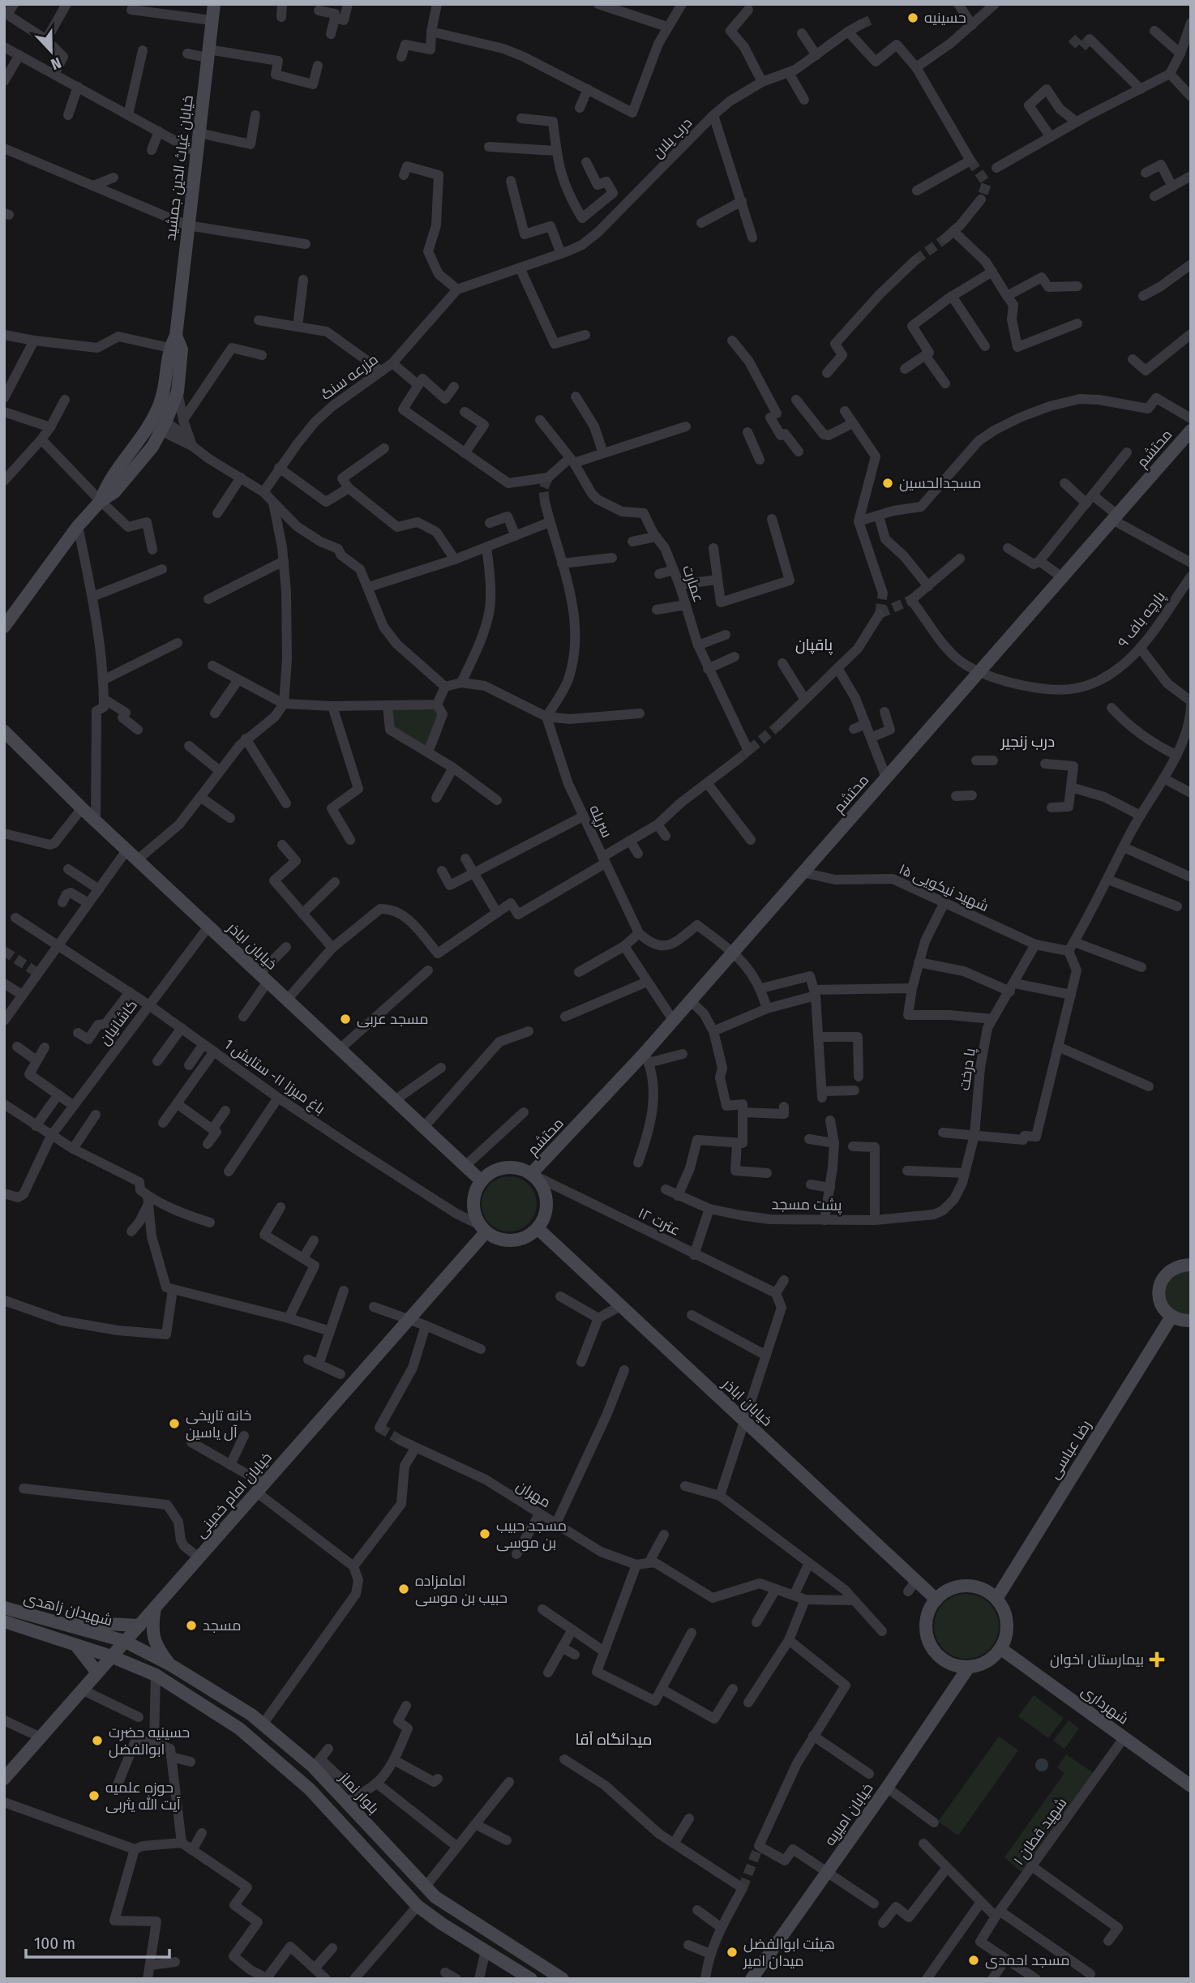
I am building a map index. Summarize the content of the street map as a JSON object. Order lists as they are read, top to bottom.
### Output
{
  "streets": {
    "main road": [
      "خیابان غیاث الدین جمشید",
      "محتشم",
      "خیابان اباذر",
      "رضا عباسی",
      "خیابان امام خمینی",
      "شهیدان زاهدی",
      "شهرداری",
      "بلوار نماز",
      "خیابان امیریه"
    ],
    "street": [
      "درب یلان",
      "مزرعه سنگ",
      "عمارت",
      "پارچه باف ۹",
      "سرپله",
      "شهید نیکویی ۱۵",
      "کاشانیان",
      "پا درخت",
      "باغ میرزا ۱۱- ستایش 1",
      "پشت مسجد",
      "عترت ۱۲",
      "مهران",
      "شهید قطان ۱"
    ]
  },
  "crossings": [
    ["درب یلان", "مزرعه سنگ"],
    ["محتشم", "پارچه باف ۹"],
    ["محتشم", "شهید نیکویی ۱۵"],
    ["محتشم", "خیابان اباذر"],
    ["محتشم", "باغ میرزا ۱۱- ستایش 1"],
    ["محتشم", "عترت ۱۲"],
    ["محتشم", "خیابان امام خمینی"],
    ["شهید نیکویی ۱۵", "پا درخت"],
    ["خیابان اباذر", "کاشانیان"],
    ["خیابان اباذر", "باغ میرزا ۱۱- ستایش 1"],
    ["خیابان اباذر", "عترت ۱۲"],
    ["خیابان اباذر", "رضا عباسی"],
    ["خیابان اباذر", "خیابان امام خمینی"],
    ["خیابان اباذر", "شهرداری"],
    ["خیابان اباذر", "خیابان امیریه"],
    ["کاشانیان", "باغ میرزا ۱۱- ستایش 1"],
    ["پا درخت", "پشت مسجد"],
    ["باغ میرزا ۱۱- ستایش 1", "عترت ۱۲"],
    ["باغ میرزا ۱۱- ستایش 1", "خیابان امام خمینی"],
    ["عترت ۱۲", "خیابان امام خمینی"],
    ["رضا عباسی", "شهرداری"],
    ["رضا عباسی", "خیابان امیریه"],
    ["خیابان امام خمینی", "شهیدان زاهدی"],
    ["خیابان امام خمینی", "بلوار نماز"],
    ["شهیدان زاهدی", "بلوار نماز"],
    ["شهرداری", "خیابان امیریه"],
    ["شهرداری", "شهید قطان ۱"]
  ],
  "districts": ["پاقپان", "درب زنجیر", "میدانگاه آقا"],
  "places": {
    "other": [
      "حسینیه",
      "مسجدالحسین",
      "مسجد عربی",
      "خانه تاریخی آل یاسین",
      "مسجد حبیب بن موسی",
      "امامزاده حبیب بن موسی",
      "مسجد",
      "حسینیه حضرت ابوالفضل",
      "حوزه علمیه آیت الله یثربی",
      "هیئت ابوالفضل میدان امیر",
      "مسجد احمدی"
    ],
    "health": ["بیمارستان اخوان"]
  },
  "scale_bar": "100 m",
  "north": "bottom"
}
